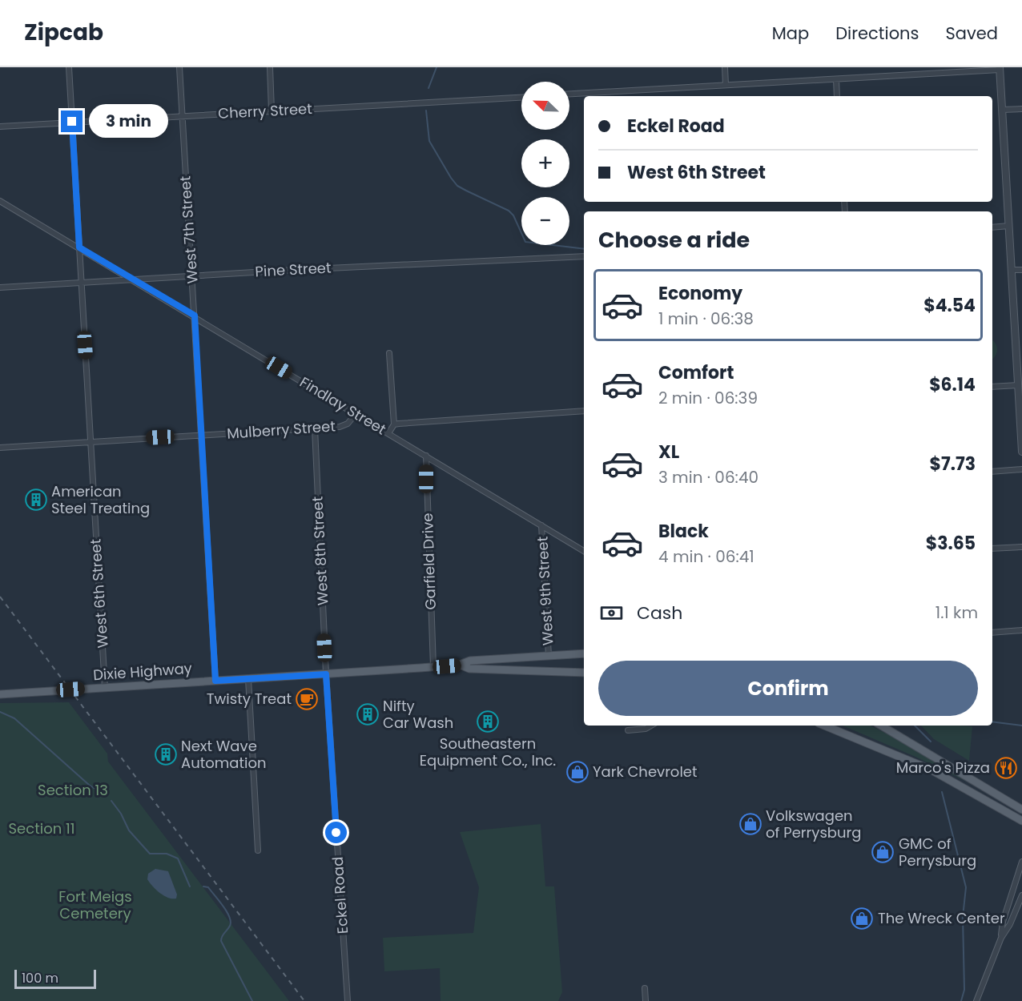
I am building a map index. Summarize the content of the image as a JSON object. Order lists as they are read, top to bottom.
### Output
{
  "streets": {
    "main road": ["Dixie Highway"],
    "street": [
      "Cherry Street",
      "West 7th Street",
      "Pine Street",
      "Findlay Street",
      "Mulberry Street",
      "West 8th Street",
      "Garfield Drive",
      "West 9th Street",
      "West 6th Street",
      "Eckel Road"
    ]
  },
  "crossings": [
    ["Cherry Street", "West 7th Street"],
    ["Cherry Street", "West 6th Street"],
    ["West 7th Street", "Pine Street"],
    ["West 7th Street", "Findlay Street"],
    ["West 7th Street", "Mulberry Street"],
    ["West 7th Street", "Dixie Highway"],
    ["Pine Street", "Findlay Street"],
    ["Pine Street", "West 6th Street"],
    ["Findlay Street", "Mulberry Street"],
    ["Findlay Street", "Garfield Drive"],
    ["Findlay Street", "West 9th Street"],
    ["Findlay Street", "West 6th Street"],
    ["Mulberry Street", "West 8th Street"],
    ["Mulberry Street", "West 6th Street"],
    ["West 8th Street", "Dixie Highway"],
    ["West 8th Street", "Eckel Road"],
    ["Garfield Drive", "Dixie Highway"],
    ["West 9th Street", "Dixie Highway"],
    ["West 6th Street", "Dixie Highway"],
    ["Dixie Highway", "Eckel Road"]
  ],
  "parks": ["Section 13", "Section 11", "Fort Meigs Cemetery"],
  "places": {
    "building": [
      "American Steel Treating",
      "Nifty Car Wash",
      "Southeastern Equipment Co., Inc.",
      "Next Wave Automation"
    ],
    "cafe": ["Twisty Treat"],
    "restaurant": ["Marco's Pizza"],
    "shop": [
      "Yark Chevrolet",
      "Volkswagen of Perrysburg",
      "GMC of Perrysburg",
      "The Wreck Center"
    ]
  },
  "scale_bar": "100 m",
  "north": "top left",
  "page": {
    "header": "Zipcab",
    "nav": ["Map", "Directions", "Saved"],
    "map_buttons": ["+", "−"],
    "banner": ["Eckel Road", "West 6th Street"],
    "bubble": "3 min",
    "heading": "Choose a ride",
    "list": [
      {
        "name": "Economy",
        "note": "1 min · 06:38",
        "value": "$4.54"
      },
      {
        "name": "Comfort",
        "note": "2 min · 06:39",
        "value": "$6.14"
      },
      {
        "name": "XL",
        "note": "3 min · 06:40",
        "value": "$7.73"
      },
      {
        "name": "Black",
        "note": "4 min · 06:41",
        "value": "$3.65"
      }
    ],
    "pay": ["Cash", "1.1 km"],
    "buttons": "Confirm",
    "scale": "100 m"
  }
}
